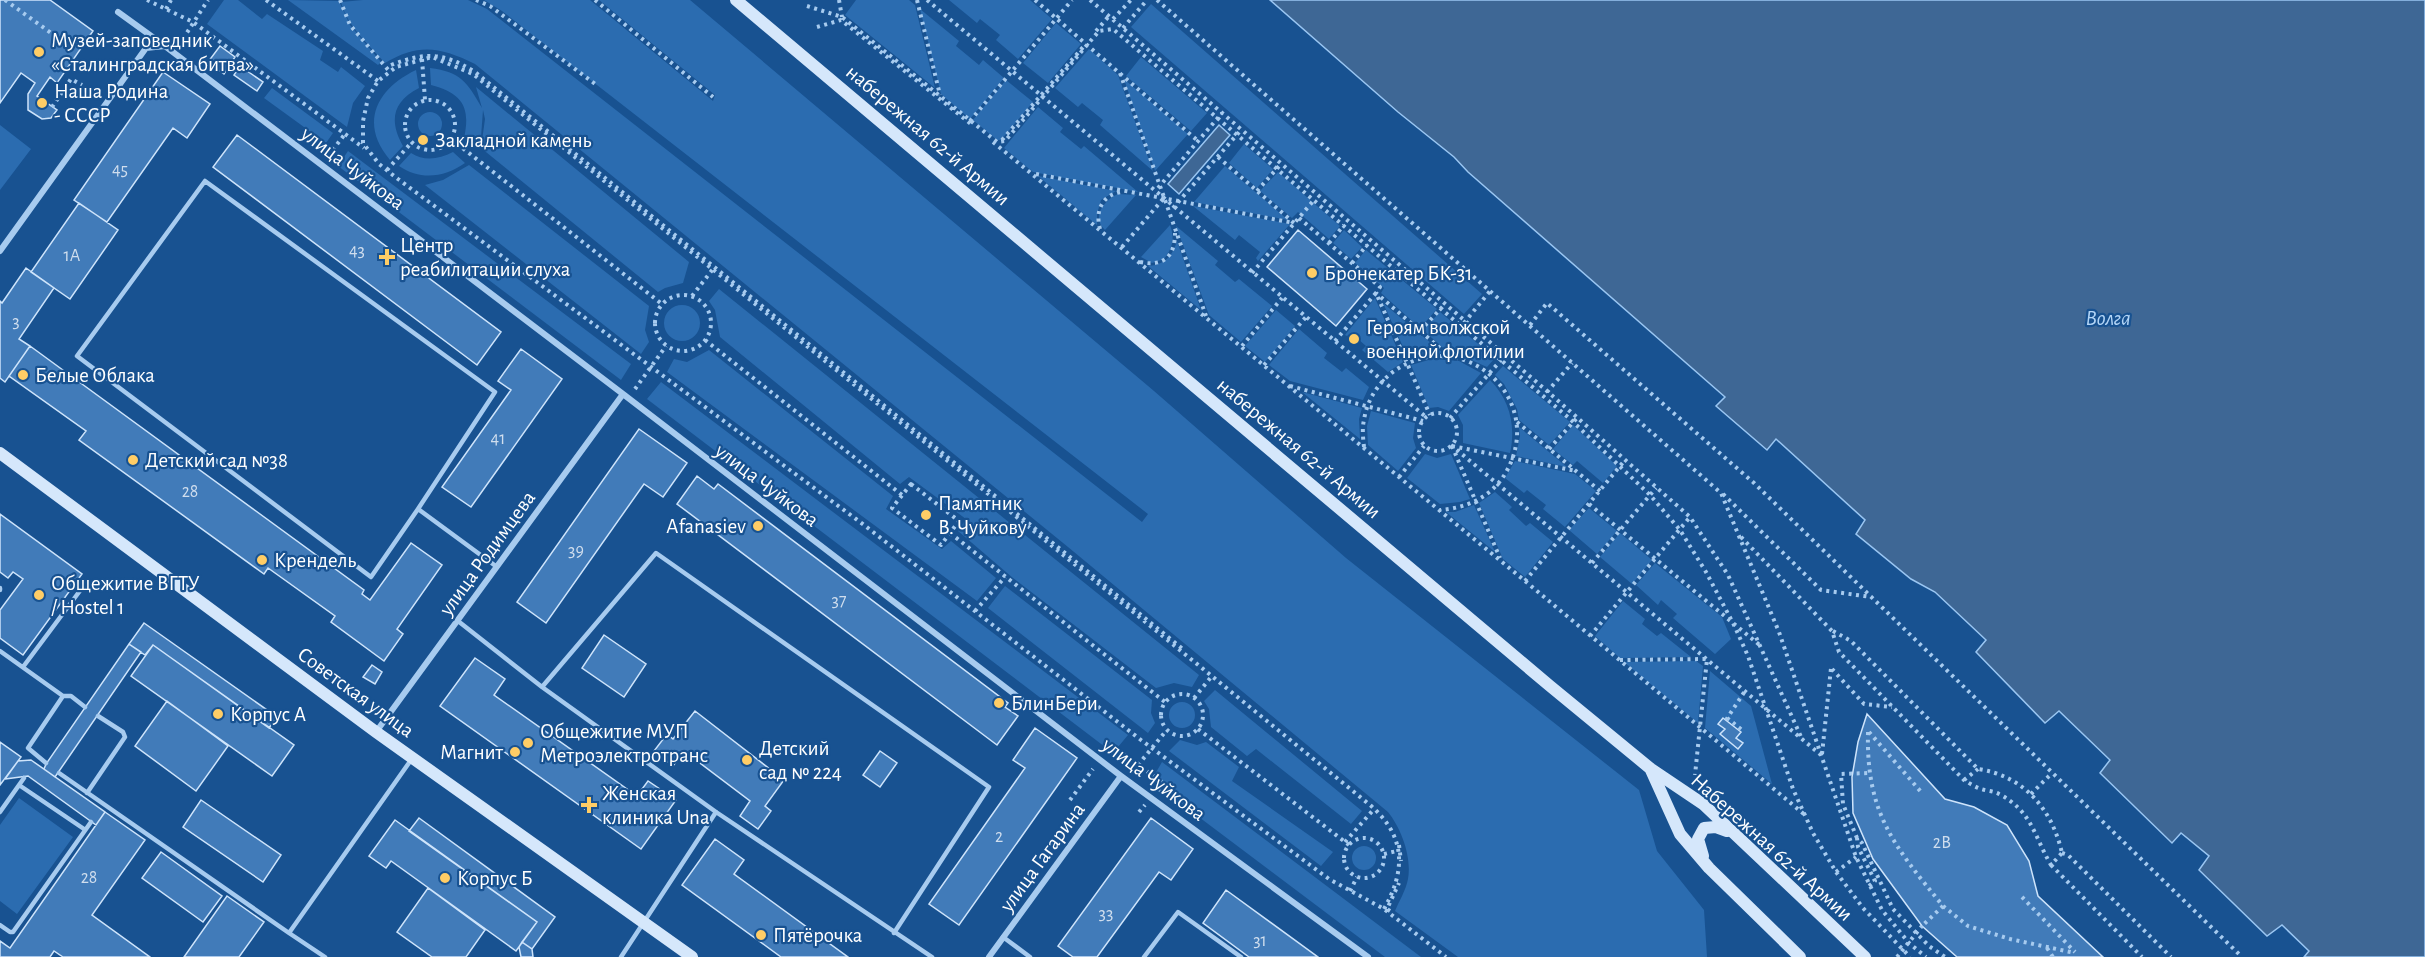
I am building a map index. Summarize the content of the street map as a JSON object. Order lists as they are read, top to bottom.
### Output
{
  "streets": {
    "main road": ["набережная 62-й Армии", "Советская улица", "Набережная 62-й Армии"],
    "street": ["улица Чуйкова", "улица Родимцева", "улица Гагарина"]
  },
  "crossings": [
    ["набережная 62-й Армии", "Набережная 62-й Армии"],
    ["улица Чуйкова", "улица Родимцева"],
    ["улица Чуйкова", "улица Гагарина"],
    ["улица Родимцева", "Советская улица"]
  ],
  "water": ["Волга"],
  "places": {
    "other": [
      "Музей-заповедник «Сталинградская битва»",
      "Наша Родина - СССР",
      "Закладной камень",
      "Бронекатер БК-31",
      "Героям волжской военной флотилии",
      "Белые Облака",
      "Детский сад №38",
      "Памятник В. Чуйкову",
      "Afanasiev",
      "Крендель",
      "Общежитие ВГТУ / Hostel 1",
      "БлинБери",
      "Корпус А",
      "Общежитие МУП Метроэлектротранс",
      "Магнит",
      "Детский сад № 224",
      "Корпус Б",
      "Пятёрочка"
    ],
    "health": ["Центр реабилитации слуха", "Женская клиника Una"]
  },
  "house_numbers": [
    "45",
    "43",
    "1А",
    "3",
    "41",
    "28",
    "39",
    "37",
    "2",
    "2В",
    "28",
    "33",
    "31"
  ]
}
